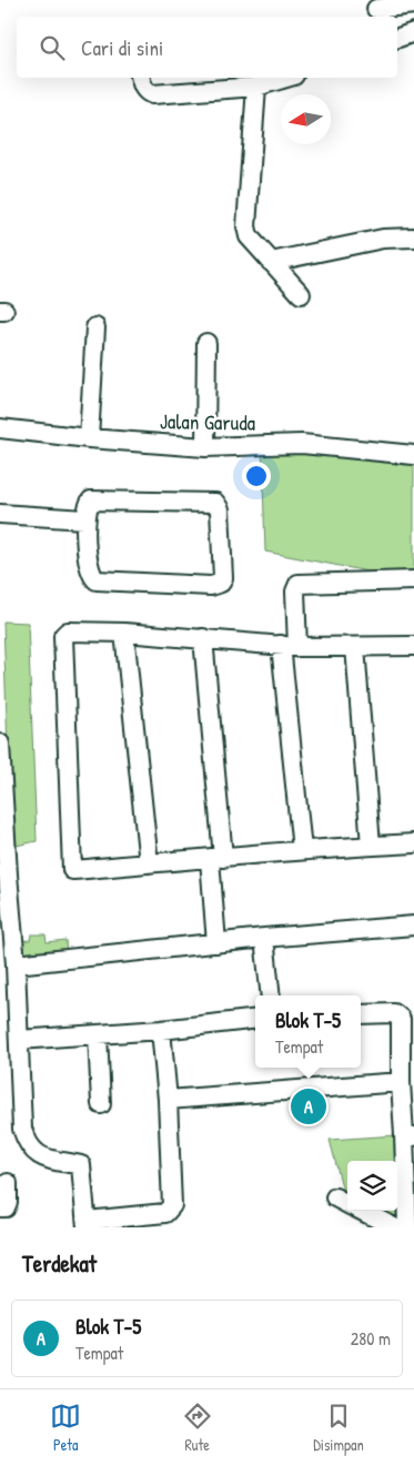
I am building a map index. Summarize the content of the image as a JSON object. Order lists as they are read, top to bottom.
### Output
{
  "streets": {
    "street": ["Jalan Garuda"]
  },
  "north": "left",
  "page": {
    "search": "Cari di sini",
    "popup": ["Blok T-5", "Tempat"],
    "pins": "A",
    "heading": "Terdekat",
    "list": [
      {
        "mark": "A",
        "name": "Blok T-5",
        "note": "Tempat",
        "value": "280 m"
      }
    ],
    "nav": ["Peta", "Rute", "Disimpan"]
  }
}
